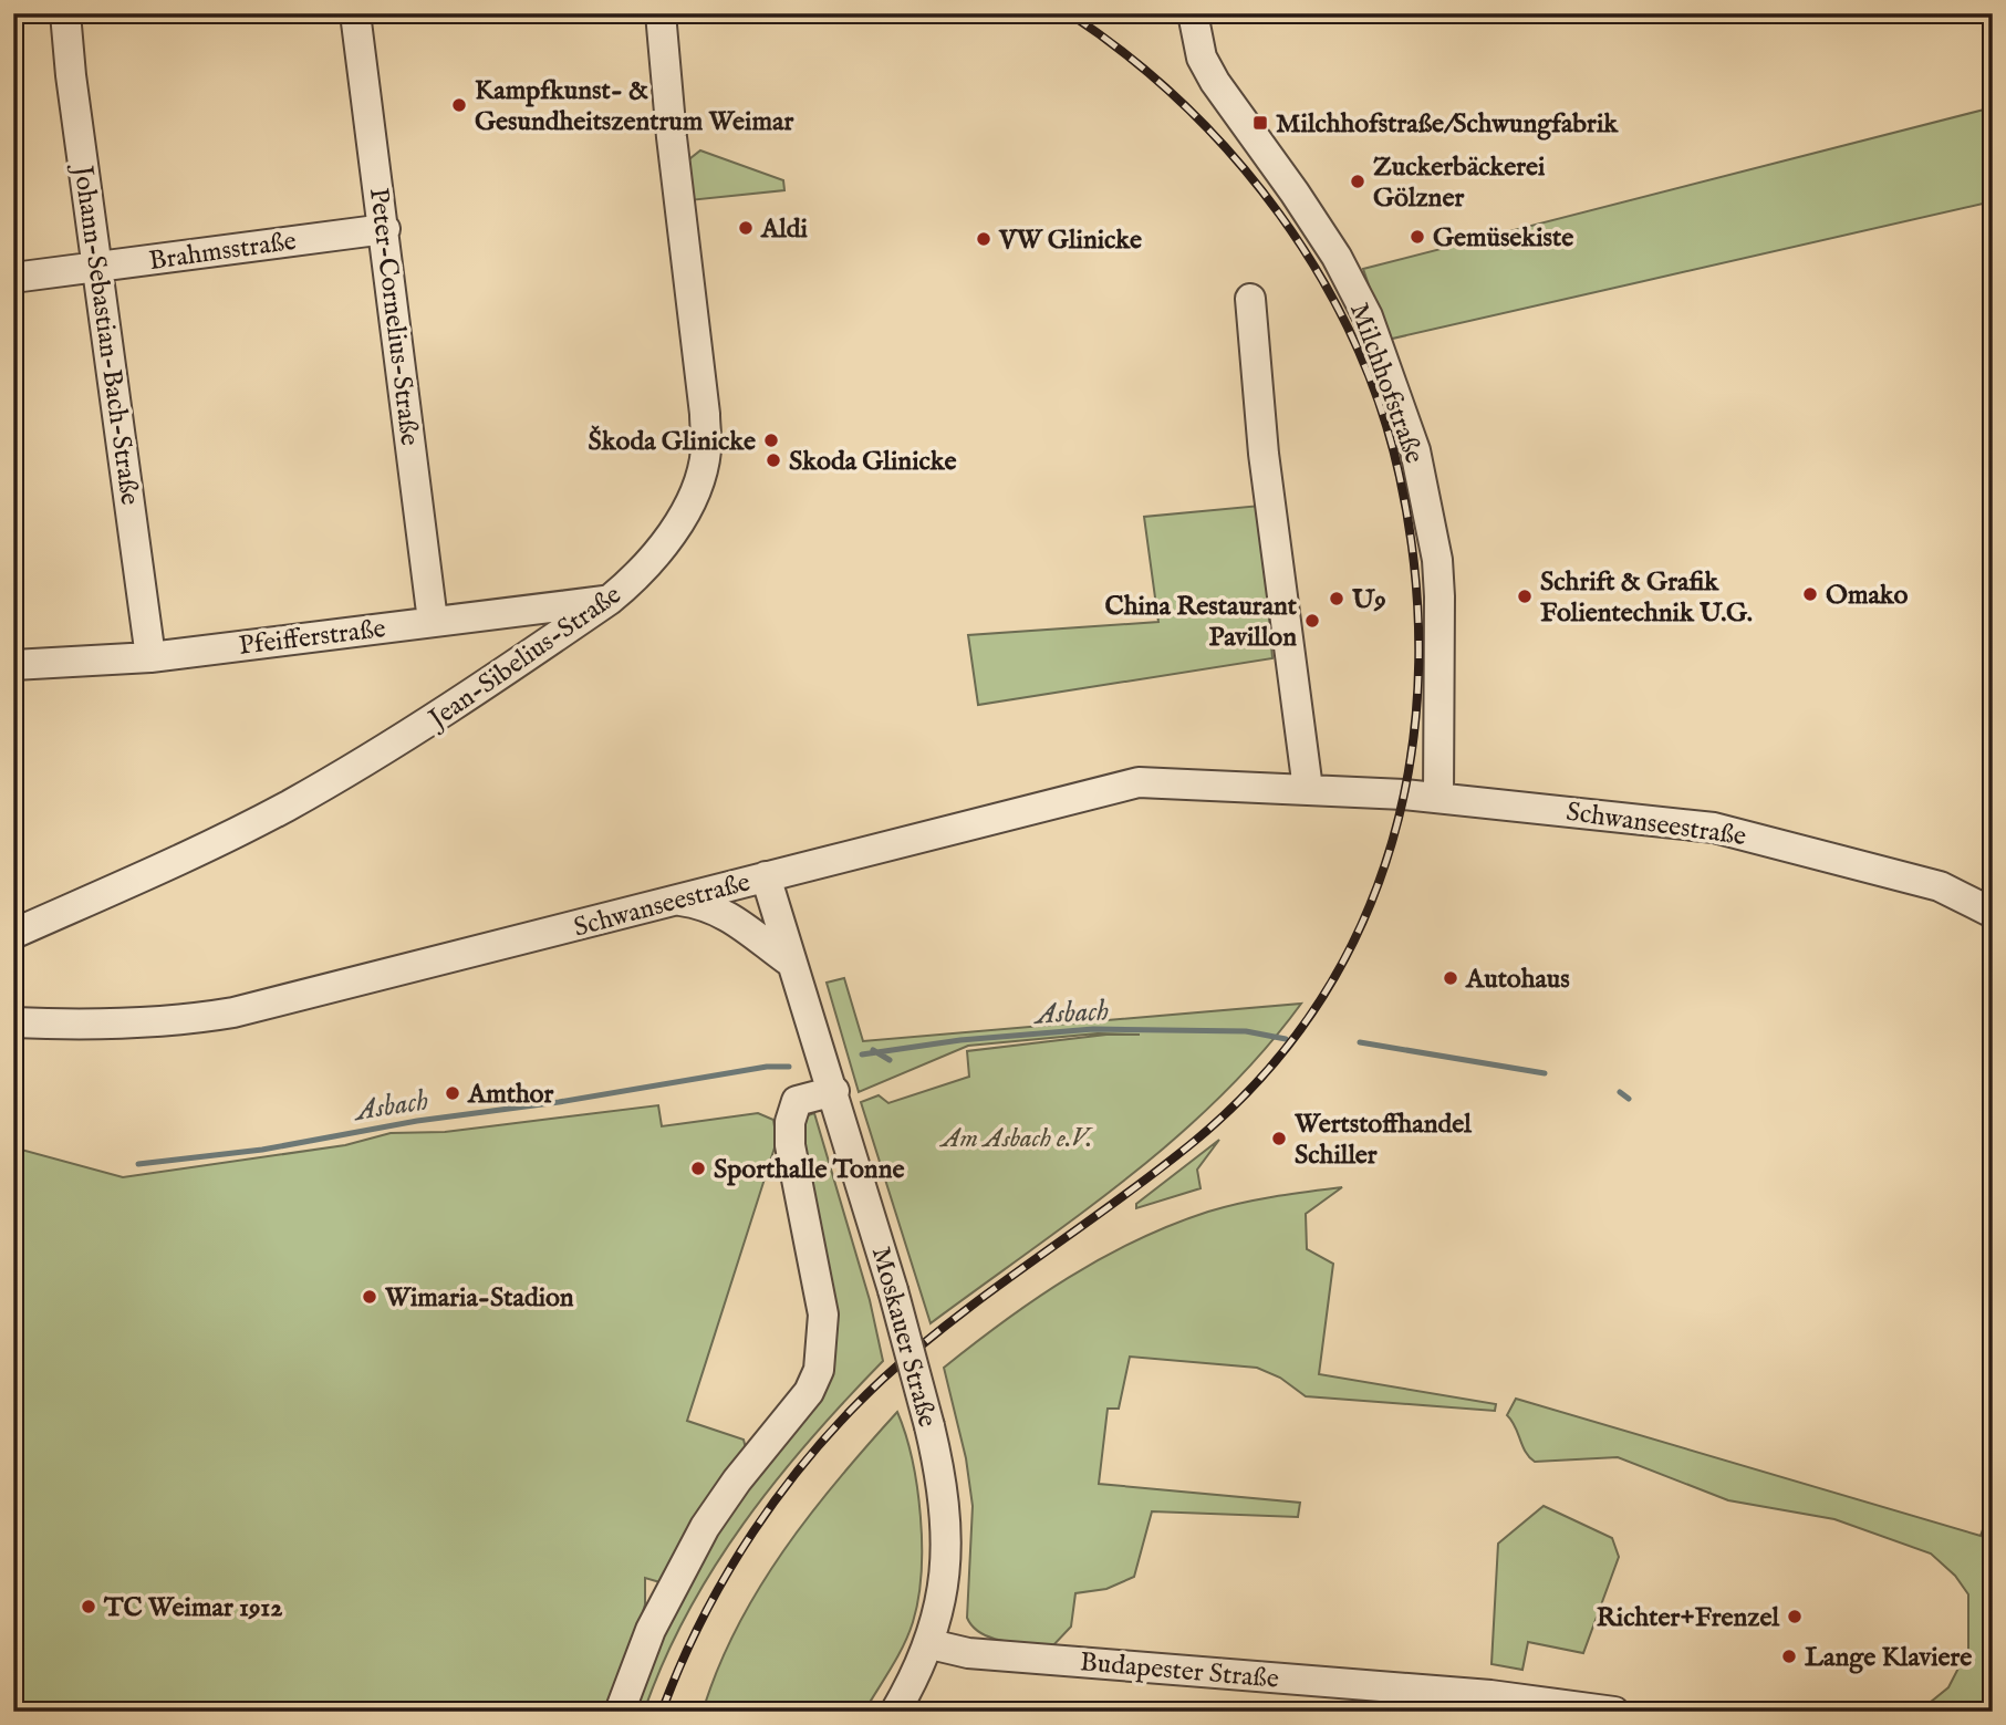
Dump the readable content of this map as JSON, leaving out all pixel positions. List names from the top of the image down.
{
  "streets": {
    "street": [
      "Brahmsstraße",
      "Peter-Cornelius-Straße",
      "Johann-Sebastian-Bach-Straße",
      "Milchhofstraße",
      "Pfeifferstraße",
      "Jean-Sibelius-Straße",
      "Schwanseestraße",
      "Moskauer Straße",
      "Budapester Straße"
    ]
  },
  "crossings": [
    ["Brahmsstraße", "Peter-Cornelius-Straße"],
    ["Brahmsstraße", "Johann-Sebastian-Bach-Straße"],
    ["Peter-Cornelius-Straße", "Pfeifferstraße"],
    ["Johann-Sebastian-Bach-Straße", "Pfeifferstraße"],
    ["Milchhofstraße", "Schwanseestraße"],
    ["Pfeifferstraße", "Jean-Sibelius-Straße"],
    ["Schwanseestraße", "Moskauer Straße"],
    ["Moskauer Straße", "Budapester Straße"]
  ],
  "water": ["Asbach"],
  "parks": ["Am Asbach e.V."],
  "places": {
    "other": [
      "Kampfkunst- & Gesundheitszentrum Weimar",
      "Zuckerbäckerei Gölzner",
      "Aldi",
      "Gemüsekiste",
      "VW Glinicke",
      "Škoda Glinicke",
      "Skoda Glinicke",
      "Omako",
      "Schrift & Grafik Folientechnik U.G.",
      "U9",
      "China Restaurant Pavillon",
      "Autohaus",
      "Amthor",
      "Wertstoffhandel Schiller",
      "Sporthalle Tonne",
      "Wimaria-Stadion",
      "TC Weimar 1912",
      "Richter+Frenzel",
      "Lange Klaviere"
    ],
    "transit": ["Milchhofstraße/Schwungfabrik"]
  }
}
